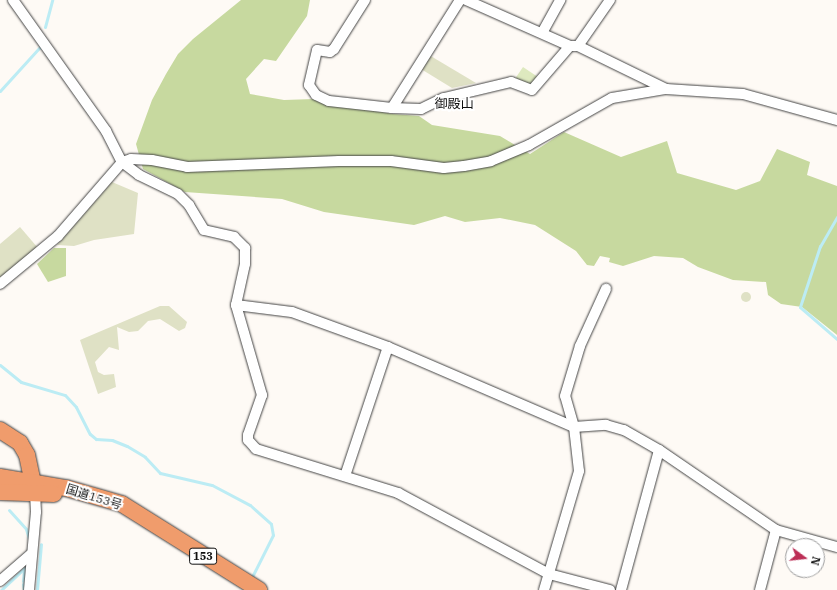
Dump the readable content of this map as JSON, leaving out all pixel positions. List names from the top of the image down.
{
  "streets": {
    "highway": ["国道153号", "153"]
  },
  "districts": ["御殿山"],
  "north": "right"
}
